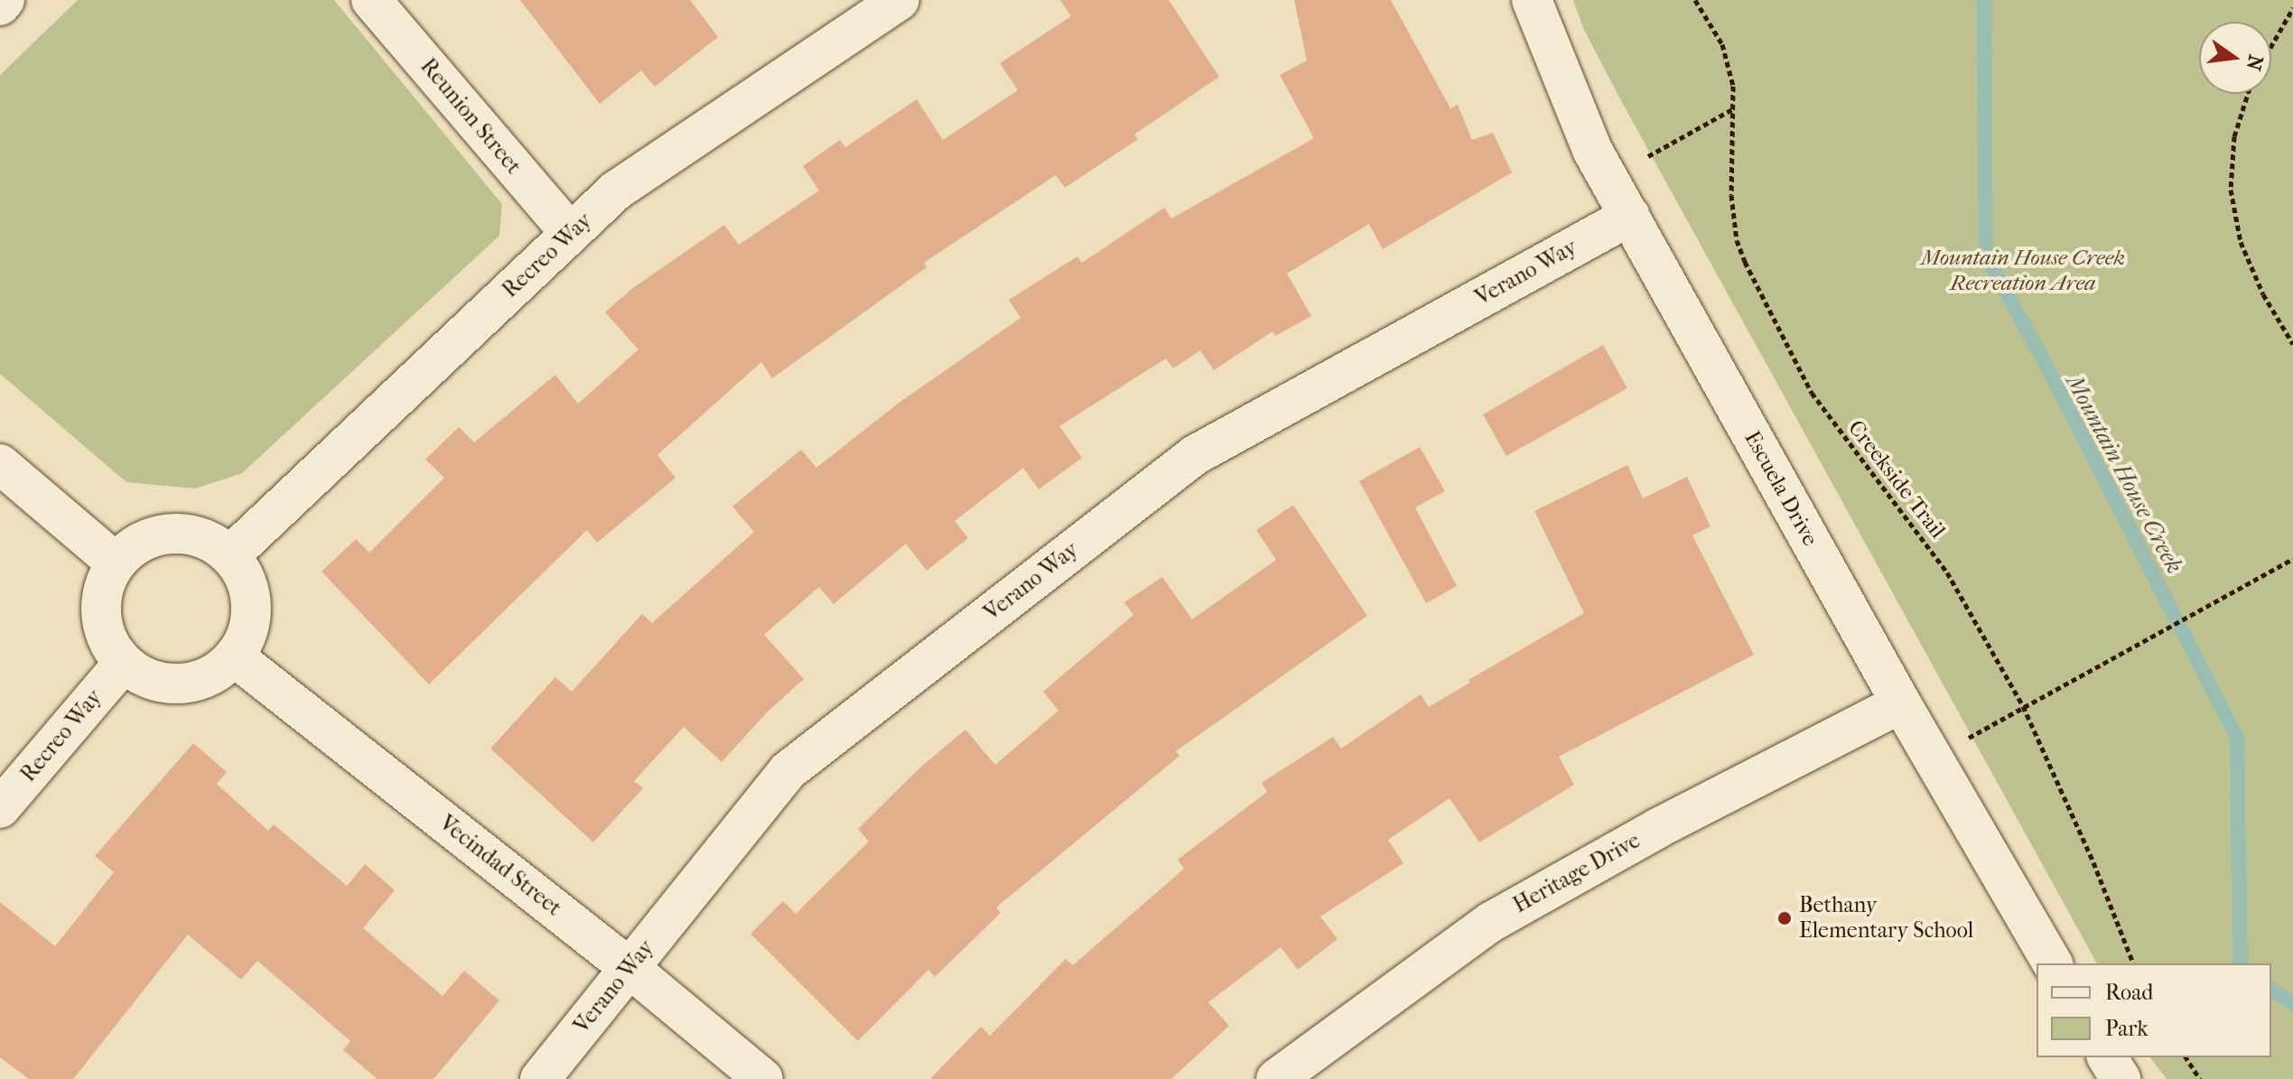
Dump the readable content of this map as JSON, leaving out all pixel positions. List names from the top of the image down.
{
  "streets": {
    "street": [
      "Reunion Street",
      "Recreo Way",
      "Verano Way",
      "Escuela Drive",
      "Vecindad Street",
      "Heritage Drive"
    ],
    "path": ["Creekside Trail"]
  },
  "crossings": [
    ["Reunion Street", "Recreo Way"],
    ["Recreo Way", "Vecindad Street"],
    ["Verano Way", "Escuela Drive"],
    ["Verano Way", "Vecindad Street"],
    ["Escuela Drive", "Heritage Drive"]
  ],
  "water": ["Mountain House Creek"],
  "parks": ["Mountain House Creek Recreation Area"],
  "places": ["Bethany Elementary School"],
  "legend": ["Road", "Park"],
  "north": "right"
}
